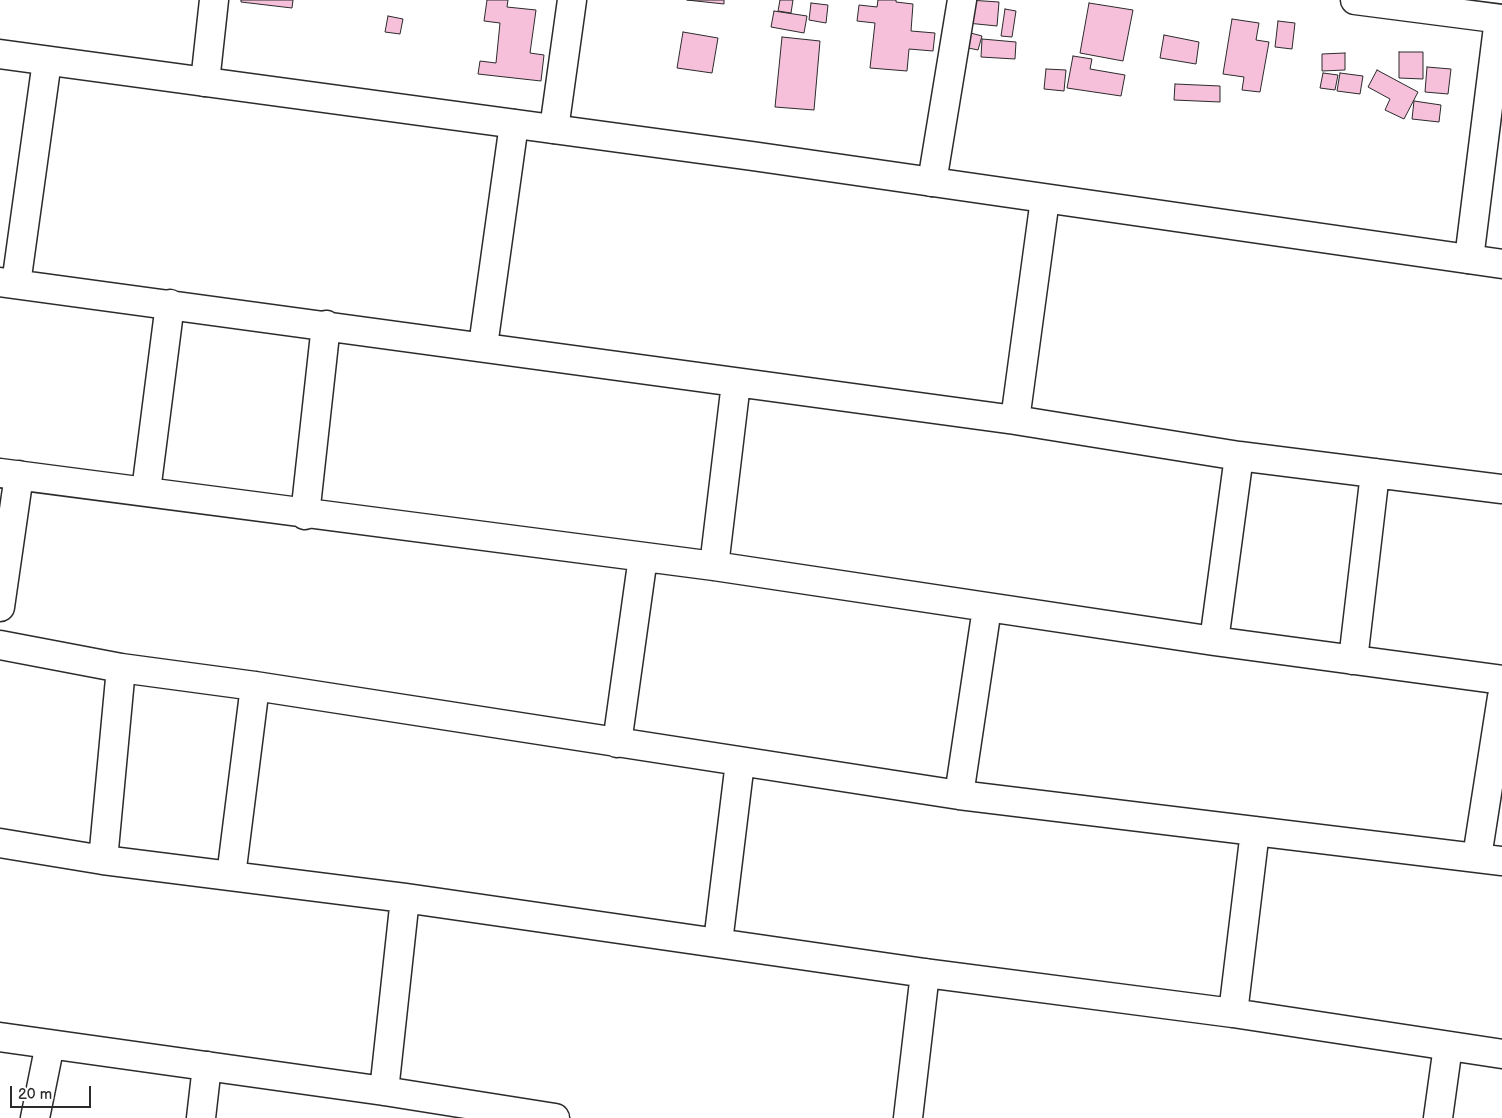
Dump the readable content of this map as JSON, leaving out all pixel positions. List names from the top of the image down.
{
  "scale_bar": "20 m"
}
